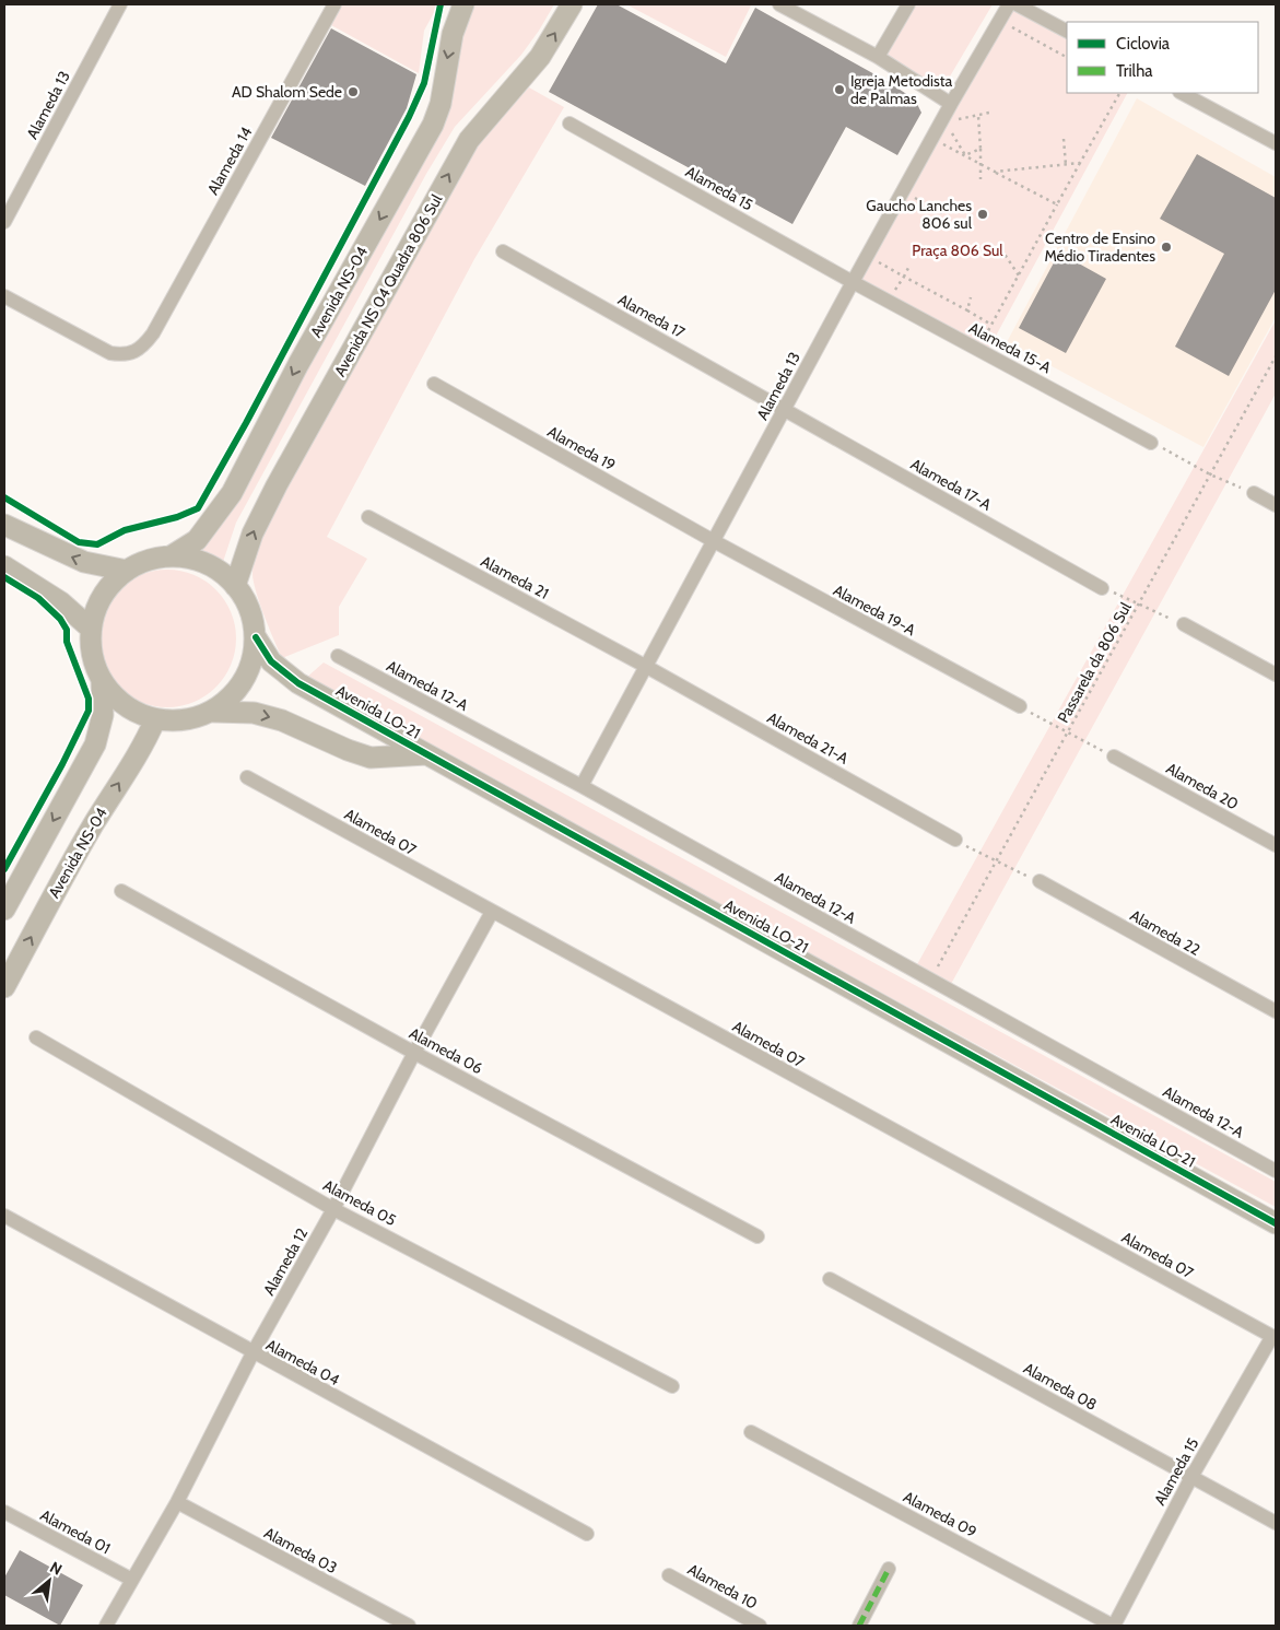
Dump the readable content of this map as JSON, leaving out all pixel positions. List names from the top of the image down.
{
  "streets": {
    "street": [
      "Alameda 13",
      "Alameda 14",
      "Alameda 15",
      "Avenida NS 04 Quadra 806 Sul",
      "Avenida NS-04",
      "Alameda 17",
      "Alameda 15-A",
      "Alameda 19",
      "Alameda 17-A",
      "Alameda 21",
      "Alameda 19-A",
      "Alameda 12-A",
      "Avenida LO-21",
      "Alameda 21-A",
      "Alameda 20",
      "Alameda 07",
      "Alameda 22",
      "Alameda 06",
      "Alameda 05",
      "Alameda 12",
      "Alameda 04",
      "Alameda 08",
      "Alameda 09",
      "Alameda 01",
      "Alameda 03",
      "Alameda 10"
    ],
    "path": ["Passarela da 806 Sul"]
  },
  "crossings": [
    ["Alameda 13", "Alameda 15"],
    ["Alameda 13", "Alameda 17"],
    ["Alameda 13", "Alameda 15-A"],
    ["Alameda 13", "Alameda 19"],
    ["Alameda 13", "Alameda 17-A"],
    ["Alameda 13", "Alameda 21"],
    ["Alameda 13", "Alameda 19-A"],
    ["Alameda 13", "Alameda 12-A"],
    ["Alameda 13", "Alameda 21-A"],
    ["Alameda 15", "Alameda 15-A"],
    ["Alameda 15", "Alameda 07"],
    ["Alameda 15", "Alameda 08"],
    ["Alameda 15", "Alameda 09"],
    ["Avenida NS 04 Quadra 806 Sul", "Avenida NS-04"],
    ["Avenida NS 04 Quadra 806 Sul", "Avenida LO-21"],
    ["Avenida NS-04", "Avenida LO-21"],
    ["Alameda 17", "Alameda 17-A"],
    ["Alameda 19", "Alameda 19-A"],
    ["Alameda 21", "Alameda 21-A"],
    ["Passarela da 806 Sul", "Alameda 12-A"],
    ["Alameda 07", "Alameda 12"],
    ["Alameda 06", "Alameda 12"],
    ["Alameda 05", "Alameda 12"],
    ["Alameda 12", "Alameda 04"],
    ["Alameda 12", "Alameda 01"],
    ["Alameda 12", "Alameda 03"]
  ],
  "one_way": ["Avenida NS 04 Quadra 806 Sul"],
  "parks": ["Praça 806 Sul"],
  "places": [
    "Igreja Metodista de Palmas",
    "AD Shalom Sede",
    "Gaucho Lanches 806 sul",
    "Centro de Ensino Médio Tiradentes"
  ],
  "legend": ["Ciclovia", "Trilha"],
  "north": "top right"
}
